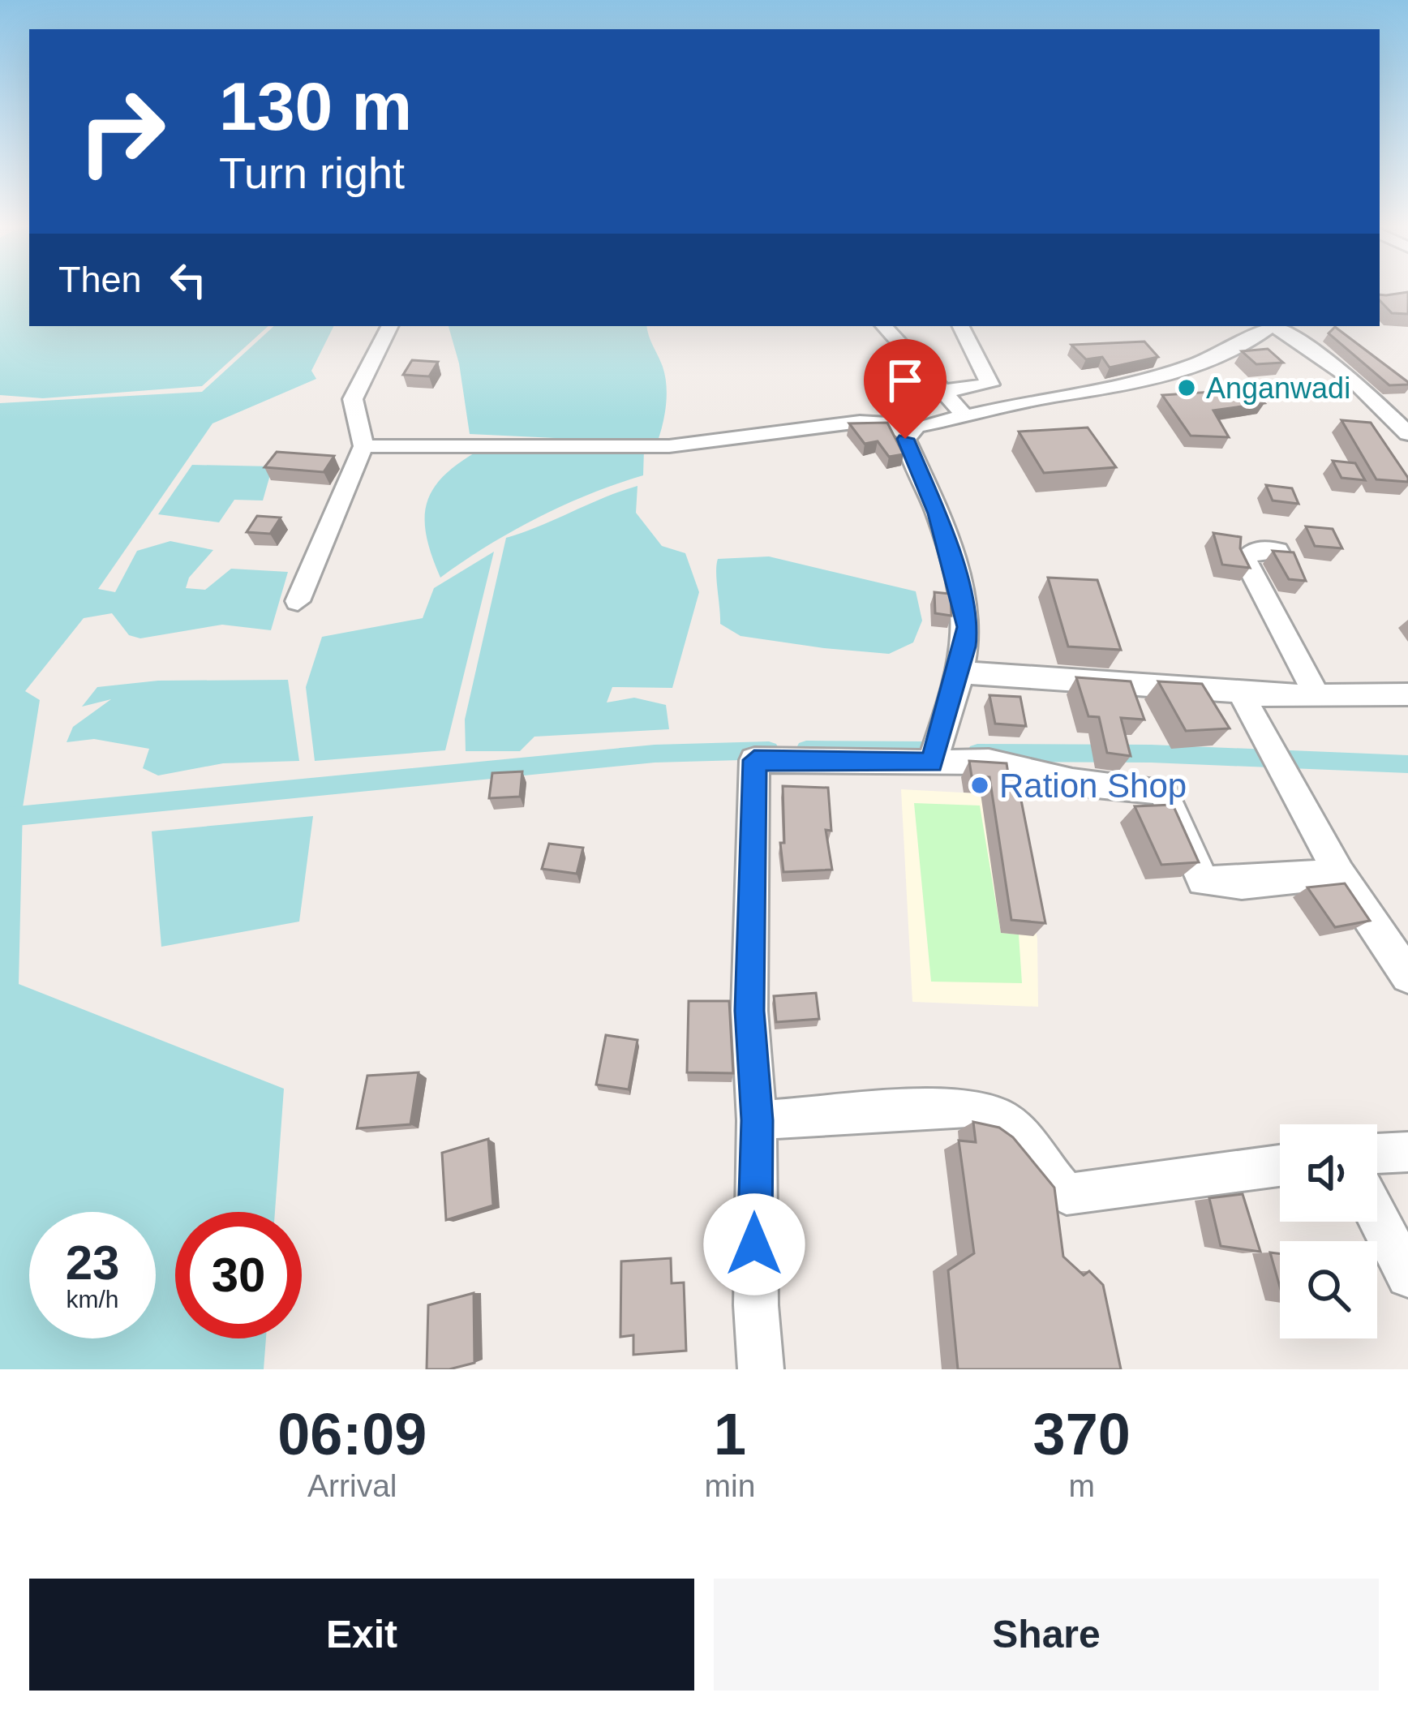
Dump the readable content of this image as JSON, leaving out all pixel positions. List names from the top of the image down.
{
  "places": ["Anganwadi", "Ration Shop"],
  "page": {
    "turn": ["130 m", "Turn right"],
    "then": "Then",
    "speed": "23 km/h",
    "limit": "30",
    "eta": [
      "06:09",
      "Arrival",
      "1",
      "min",
      "370",
      "m"
    ],
    "buttons": ["Exit", "Share"]
  }
}
